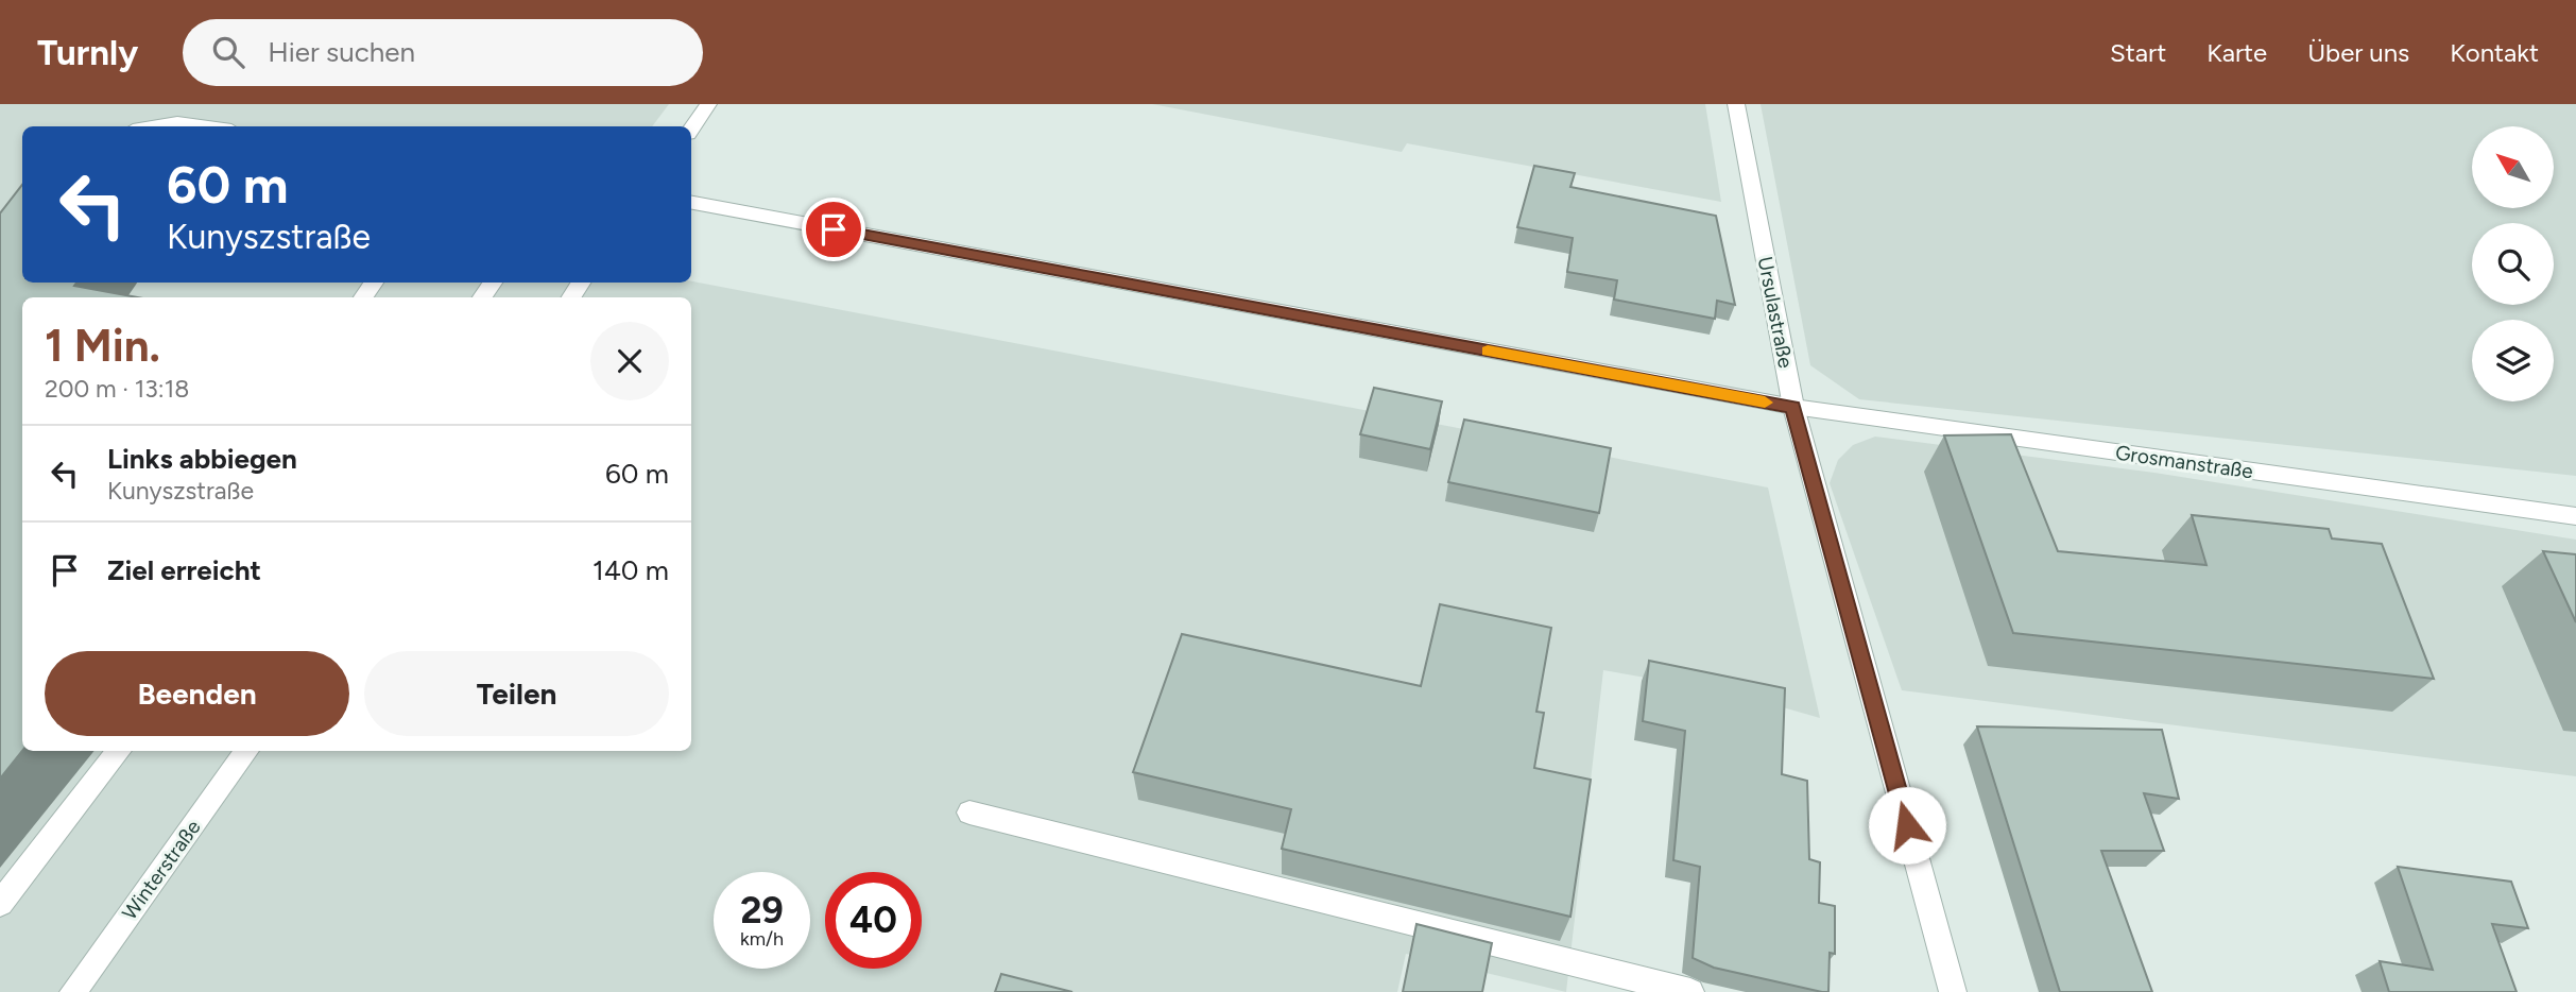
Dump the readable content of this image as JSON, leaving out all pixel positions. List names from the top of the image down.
{
  "streets": {
    "street": ["Ursulastraße", "Grosmanstraße", "Winterstraße"]
  },
  "crossings": [
    ["Ursulastraße", "Grosmanstraße"]
  ],
  "north": "top left",
  "page": {
    "header": "Turnly",
    "search": "Hier suchen",
    "nav": [
      "Start",
      "Karte",
      "Über uns",
      "Kontakt"
    ],
    "turn": ["60 m", "Kunyszstraße"],
    "heading": ["1 Min.", "200 m · 13:18"],
    "list": [
      {
        "name": "Links abbiegen",
        "note": "Kunyszstraße",
        "value": "60 m"
      },
      {
        "name": "Ziel erreicht",
        "value": "140 m"
      }
    ],
    "buttons": ["Beenden", "Teilen"],
    "speed": "29 km/h",
    "limit": "40"
  }
}
